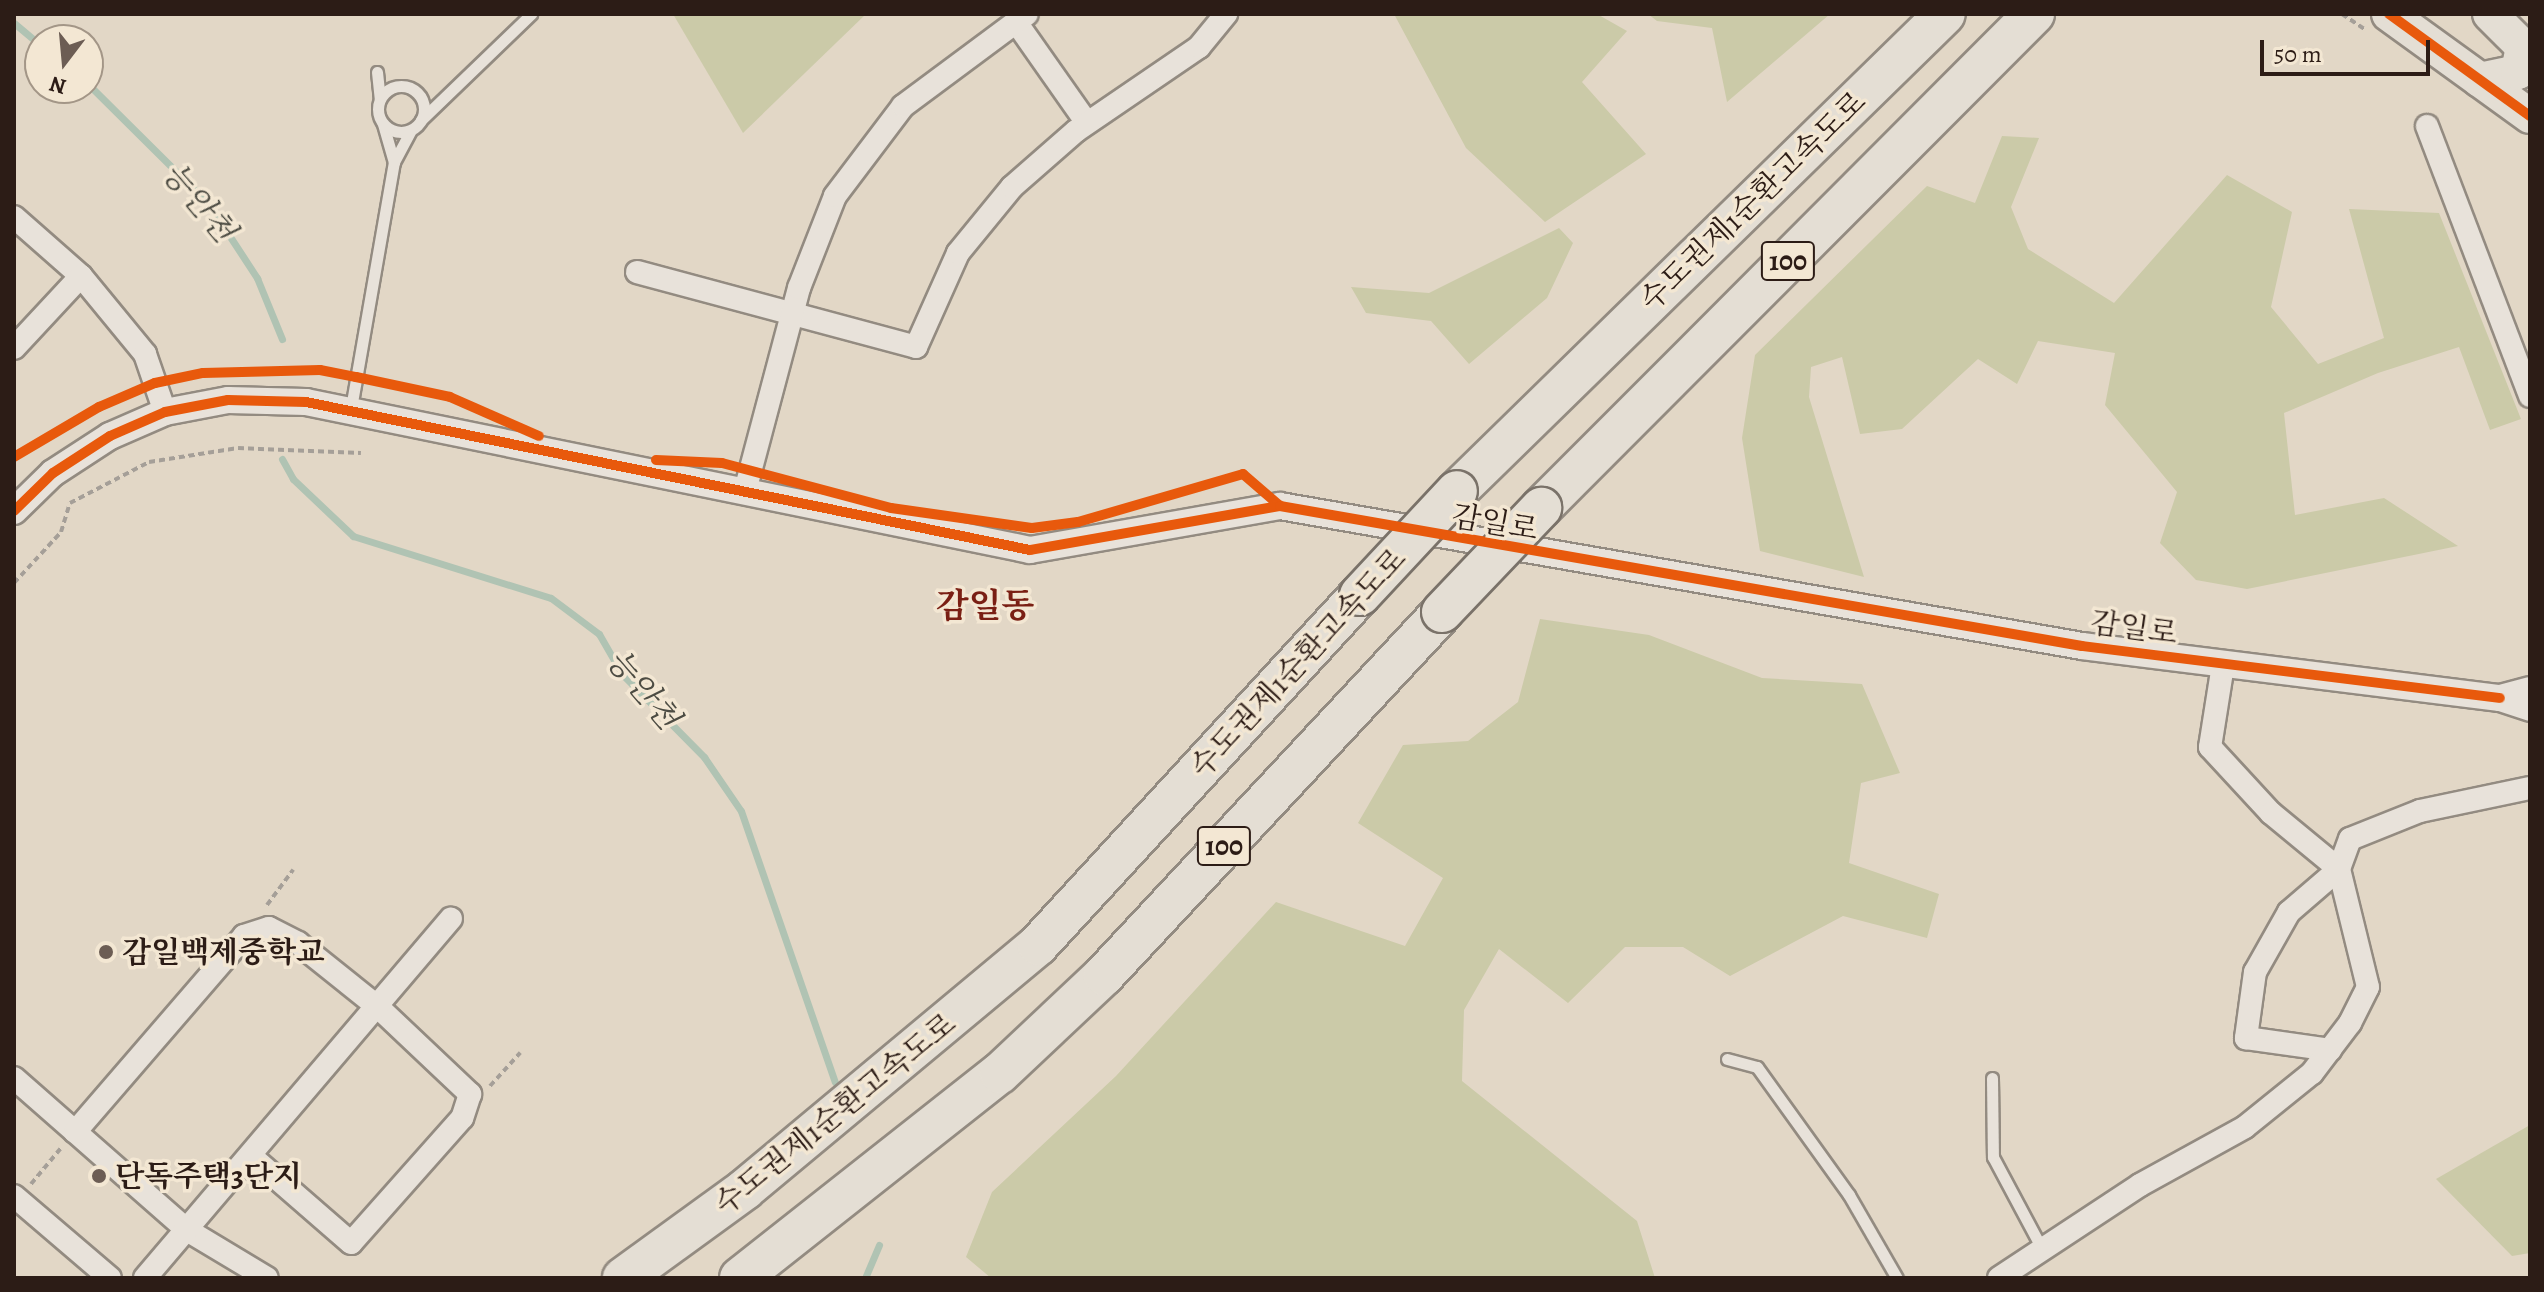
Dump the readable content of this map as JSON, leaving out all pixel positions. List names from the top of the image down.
{
  "streets": {
    "highway": ["수도권제1순환고속도로", "100"],
    "street": ["감일로"]
  },
  "districts": ["감일동"],
  "water": ["능안천"],
  "places": ["감일백제중학교", "단독주택3단지"],
  "scale_bar": "50 m",
  "north": "bottom"
}
